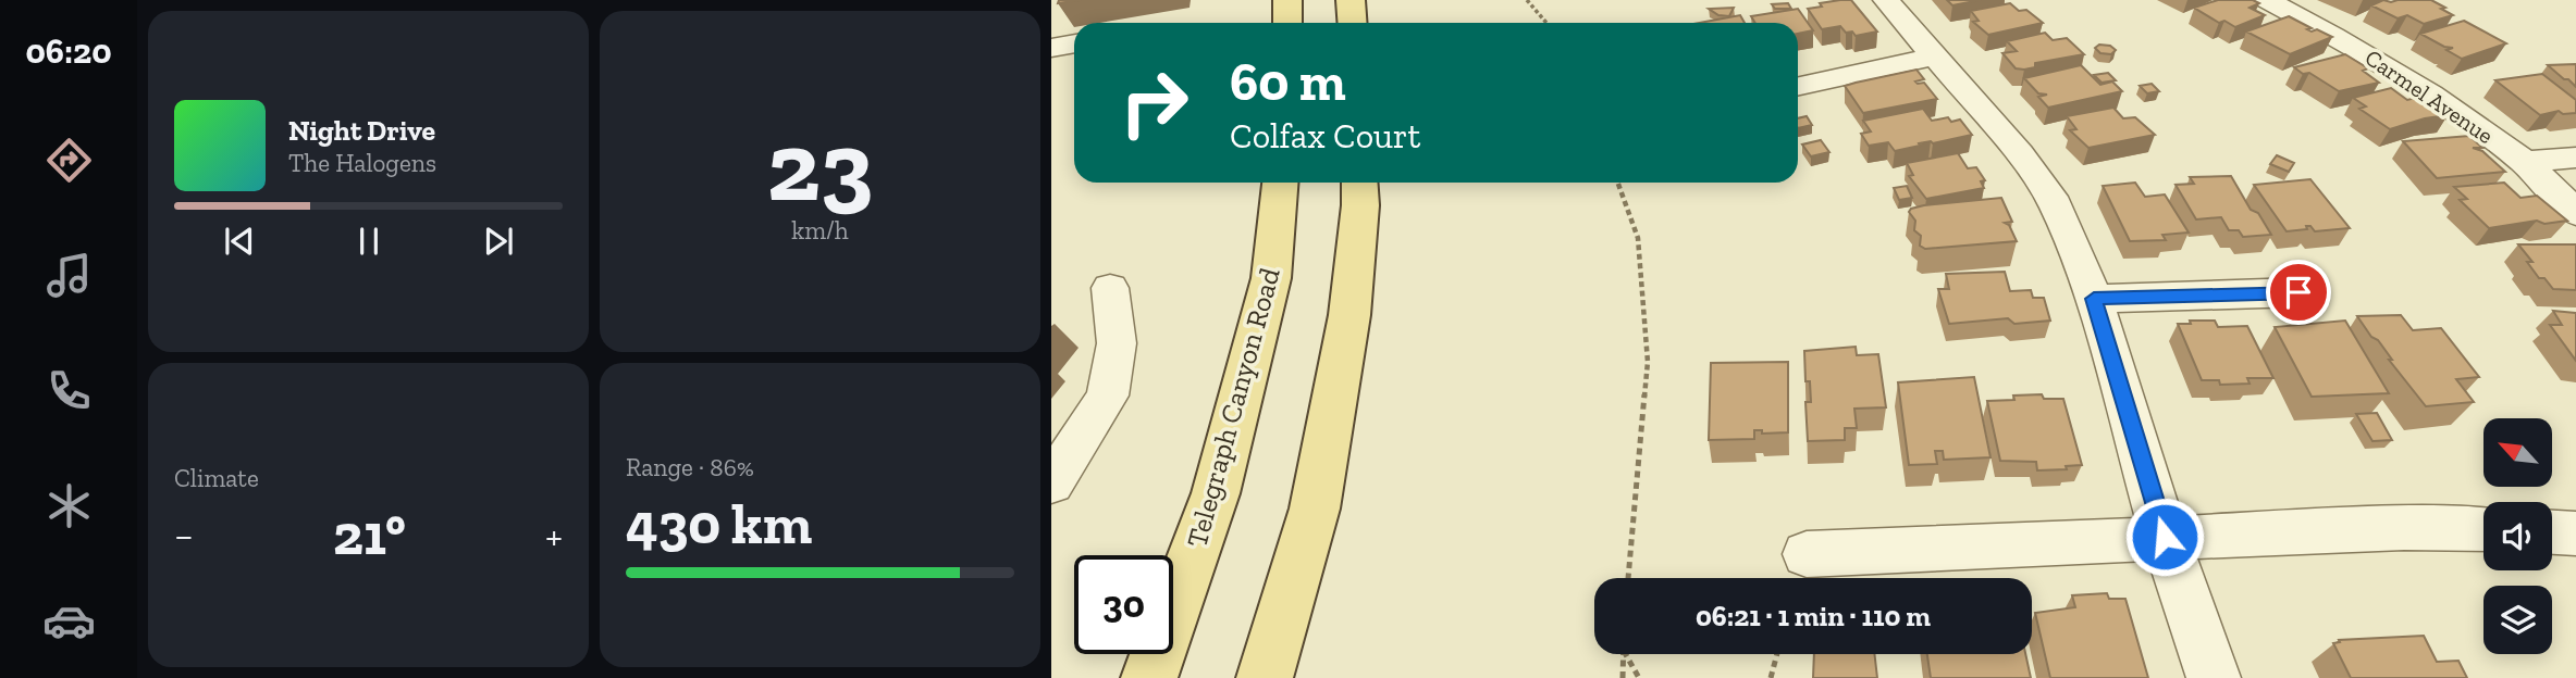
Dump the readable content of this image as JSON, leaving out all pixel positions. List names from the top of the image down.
{
  "streets": {
    "main road": ["Telegraph Canyon Road"],
    "street": ["Carmel Avenue"]
  },
  "north": "top left",
  "page": {
    "tabs": "06:20",
    "tile": [
      ["23", "km/h"],
      "Climate",
      ["Range · 86%", "430 km"]
    ],
    "turn": ["60 m", "Colfax Court"],
    "song": ["Night Drive", "The Halogens"],
    "heat": ["−", "21°", "+"],
    "limit": "30",
    "trip": "06:21 · 1 min · 110 m"
  }
}
